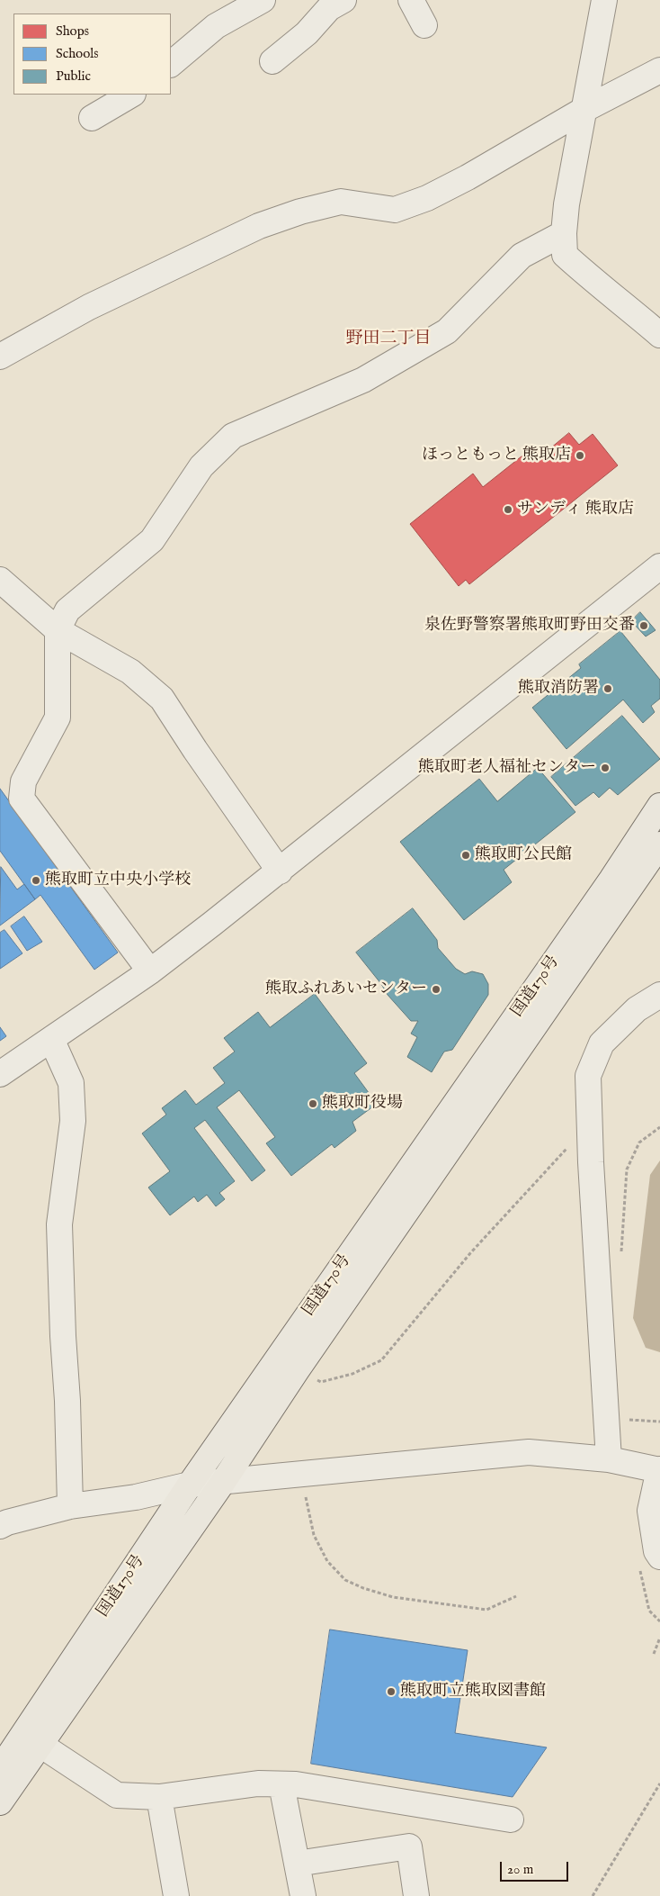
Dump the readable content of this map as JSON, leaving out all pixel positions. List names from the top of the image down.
{
  "streets": {
    "highway": ["国道170号"]
  },
  "districts": ["野田二丁目"],
  "places": [
    "ほっともっと 熊取店",
    "サンディ 熊取店",
    "泉佐野警察署熊取町野田交番",
    "熊取消防署",
    "熊取町老人福祉センター",
    "熊取町公民館",
    "熊取町立中央小学校",
    "熊取ふれあいセンター",
    "熊取町役場",
    "熊取町立熊取図書館"
  ],
  "legend": ["Shops", "Schools", "Public"],
  "scale_bar": "20 m"
}
